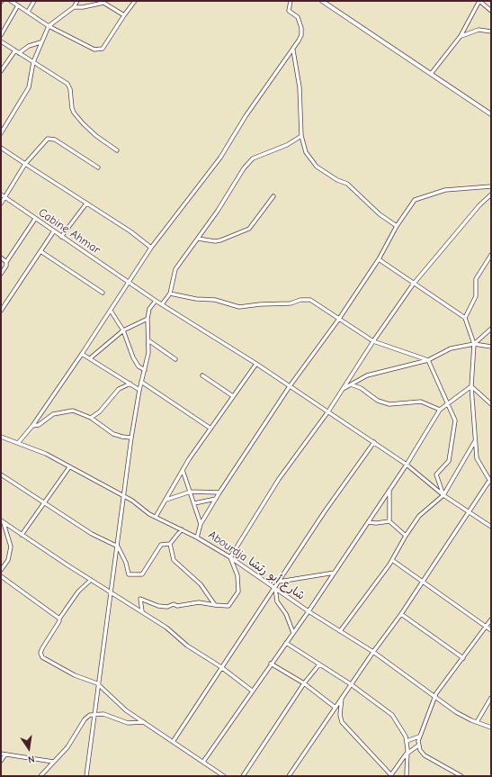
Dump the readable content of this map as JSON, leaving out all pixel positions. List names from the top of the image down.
{
  "streets": {
    "street": ["Cabine Ahmar", "Abourdja شارع أبو رتشا"]
  },
  "north": "bottom"
}
